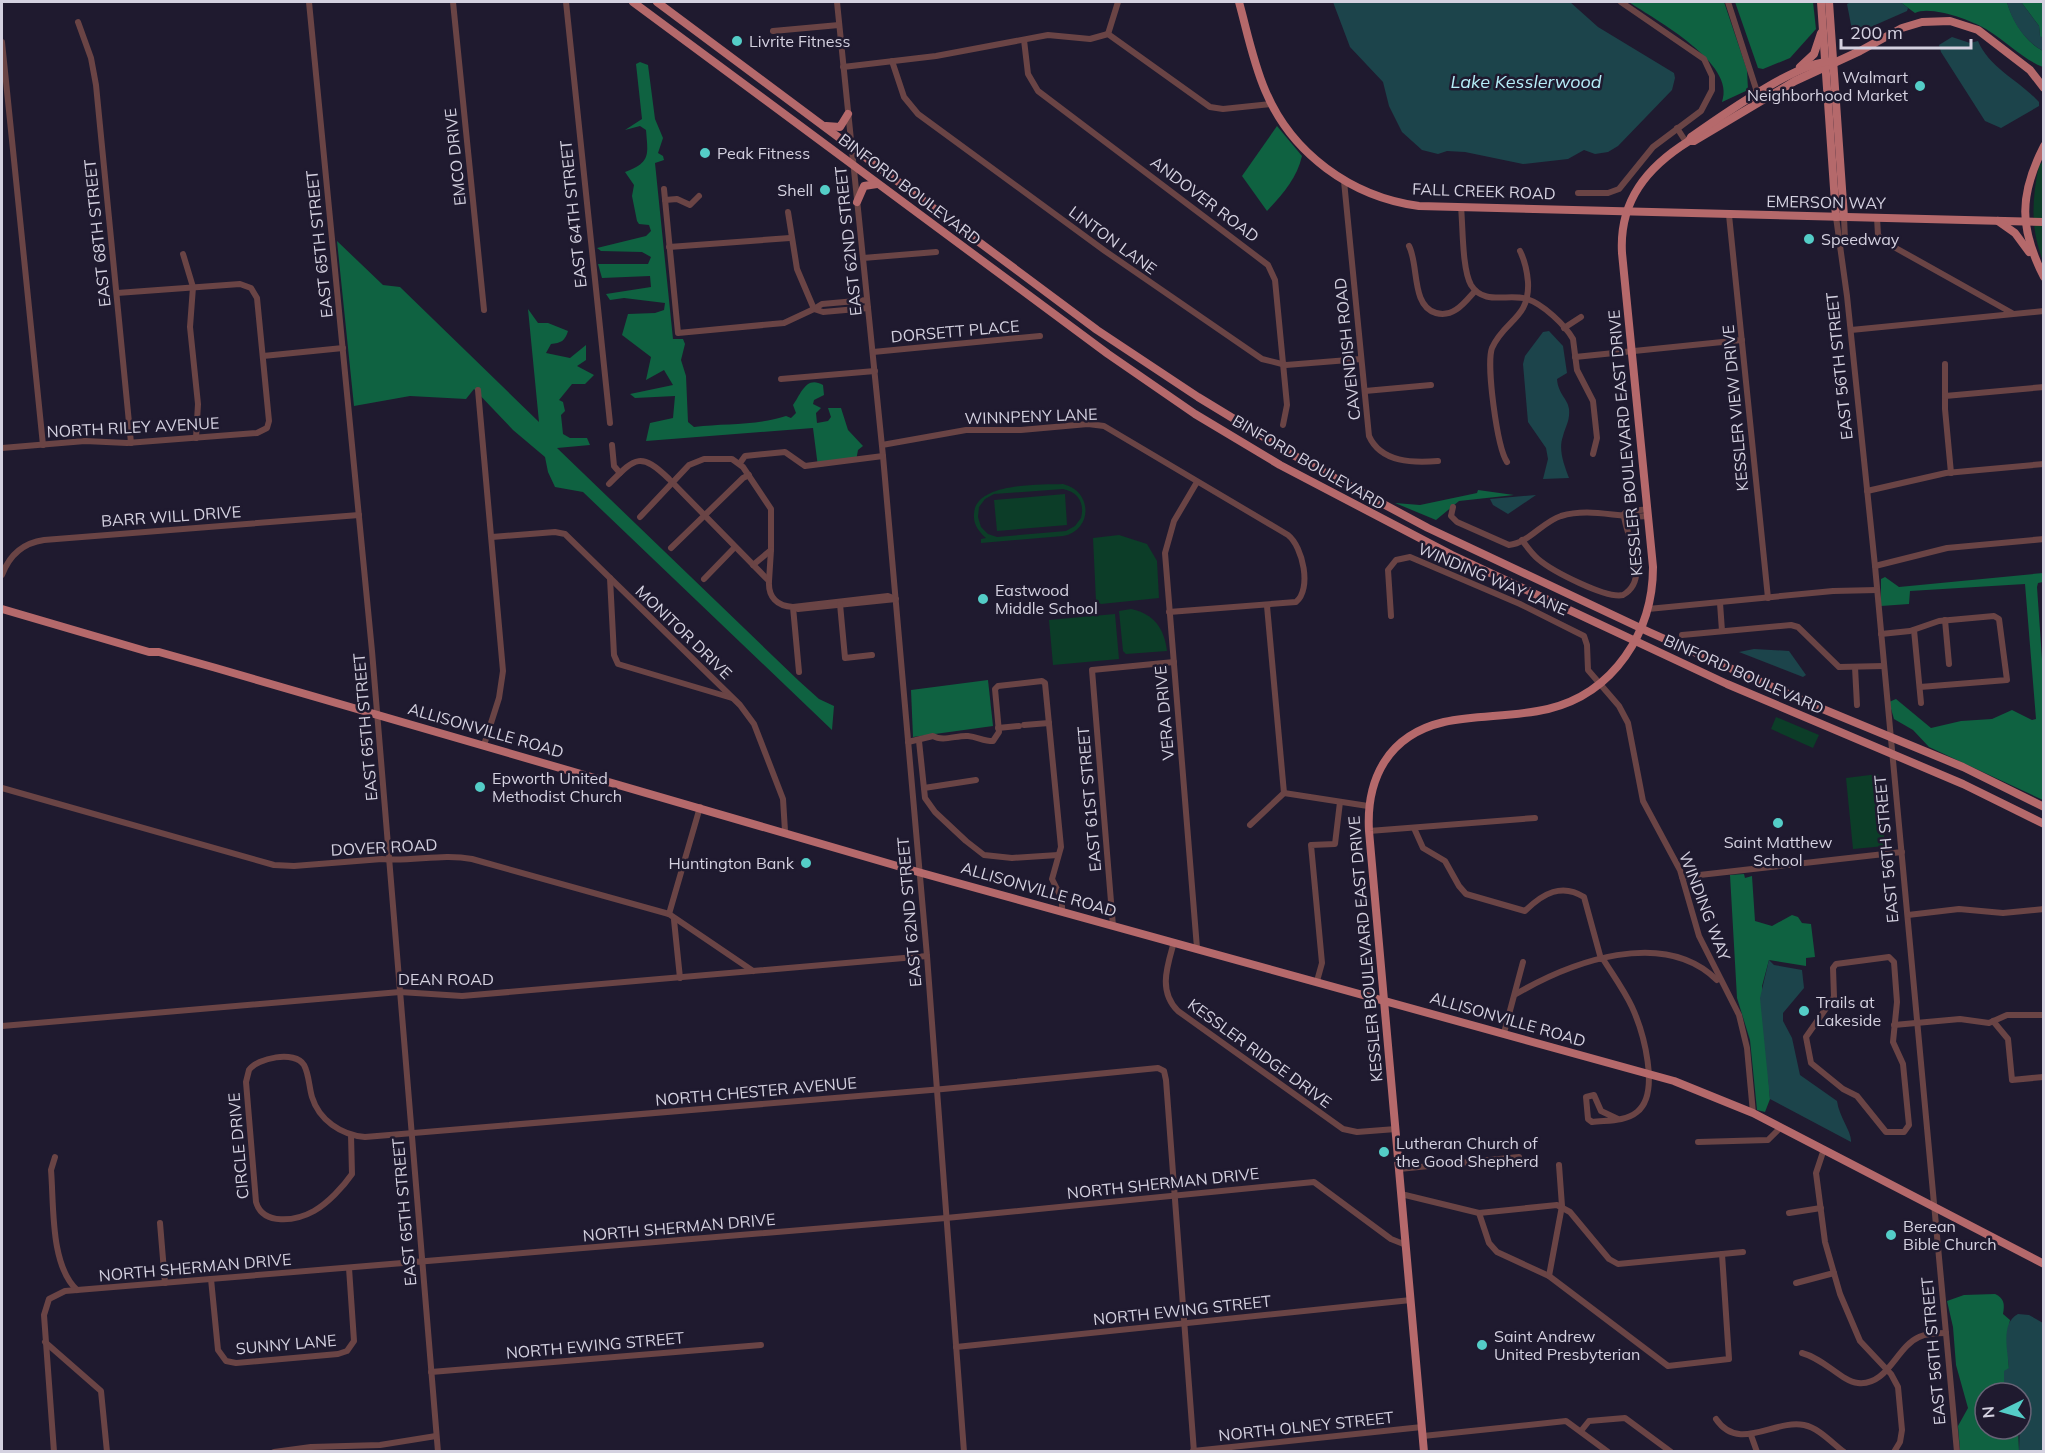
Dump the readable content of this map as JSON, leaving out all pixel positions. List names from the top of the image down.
{
  "streets": {
    "main road": [
      "BINFORD BOULEVARD",
      "FALL CREEK ROAD",
      "EMERSON WAY",
      "EAST 56TH STREET",
      "KESSLER BOULEVARD EAST DRIVE",
      "ALLISONVILLE ROAD"
    ],
    "street": [
      "EMCO DRIVE",
      "ANDOVER ROAD",
      "EAST 64TH STREET",
      "EAST 68TH STREET",
      "LINTON LANE",
      "EAST 62ND STREET",
      "EAST 65TH STREET",
      "DORSETT PLACE",
      "CAVENDISH ROAD",
      "KESSLER VIEW DRIVE",
      "WINNPENY LANE",
      "NORTH RILEY AVENUE",
      "BARR WILL DRIVE",
      "WINDING WAY LANE",
      "MONITOR DRIVE",
      "VERA DRIVE",
      "EAST 61ST STREET",
      "DOVER ROAD",
      "WINDING WAY",
      "DEAN ROAD",
      "KESSLER RIDGE DRIVE",
      "NORTH CHESTER AVENUE",
      "CIRCLE DRIVE",
      "NORTH SHERMAN DRIVE",
      "NORTH EWING STREET",
      "SUNNY LANE",
      "NORTH OLNEY STREET"
    ]
  },
  "crossings": [
    ["BINFORD BOULEVARD", "EAST 62ND STREET"],
    ["BINFORD BOULEVARD", "EAST 56TH STREET"],
    ["BINFORD BOULEVARD", "KESSLER BOULEVARD EAST DRIVE"],
    ["FALL CREEK ROAD", "EMERSON WAY"],
    ["FALL CREEK ROAD", "CAVENDISH ROAD"],
    ["FALL CREEK ROAD", "KESSLER BOULEVARD EAST DRIVE"],
    ["ANDOVER ROAD", "LINTON LANE"],
    ["EMERSON WAY", "EAST 56TH STREET"],
    ["EMERSON WAY", "KESSLER VIEW DRIVE"],
    ["EMERSON WAY", "KESSLER BOULEVARD EAST DRIVE"],
    ["EAST 68TH STREET", "NORTH RILEY AVENUE"],
    ["LINTON LANE", "CAVENDISH ROAD"],
    ["EAST 62ND STREET", "DORSETT PLACE"],
    ["EAST 62ND STREET", "WINNPENY LANE"],
    ["EAST 62ND STREET", "ALLISONVILLE ROAD"],
    ["EAST 62ND STREET", "DEAN ROAD"],
    ["EAST 62ND STREET", "NORTH CHESTER AVENUE"],
    ["EAST 62ND STREET", "NORTH SHERMAN DRIVE"],
    ["EAST 62ND STREET", "NORTH EWING STREET"],
    ["EAST 65TH STREET", "BARR WILL DRIVE"],
    ["EAST 65TH STREET", "ALLISONVILLE ROAD"],
    ["EAST 65TH STREET", "DOVER ROAD"],
    ["EAST 65TH STREET", "DEAN ROAD"],
    ["EAST 65TH STREET", "NORTH CHESTER AVENUE"],
    ["EAST 65TH STREET", "NORTH SHERMAN DRIVE"],
    ["EAST 65TH STREET", "NORTH EWING STREET"],
    ["EAST 56TH STREET", "KESSLER BOULEVARD EAST DRIVE"],
    ["EAST 56TH STREET", "ALLISONVILLE ROAD"],
    ["WINNPENY LANE", "VERA DRIVE"],
    ["KESSLER BOULEVARD EAST DRIVE", "WINDING WAY LANE"],
    ["KESSLER BOULEVARD EAST DRIVE", "ALLISONVILLE ROAD"],
    ["KESSLER BOULEVARD EAST DRIVE", "WINDING WAY"],
    ["KESSLER BOULEVARD EAST DRIVE", "KESSLER RIDGE DRIVE"],
    ["KESSLER BOULEVARD EAST DRIVE", "NORTH SHERMAN DRIVE"],
    ["KESSLER BOULEVARD EAST DRIVE", "NORTH EWING STREET"],
    ["KESSLER BOULEVARD EAST DRIVE", "NORTH OLNEY STREET"],
    ["WINDING WAY LANE", "WINDING WAY"],
    ["MONITOR DRIVE", "ALLISONVILLE ROAD"],
    ["VERA DRIVE", "ALLISONVILLE ROAD"],
    ["VERA DRIVE", "EAST 61ST STREET"],
    ["ALLISONVILLE ROAD", "EAST 61ST STREET"],
    ["ALLISONVILLE ROAD", "WINDING WAY"],
    ["ALLISONVILLE ROAD", "KESSLER RIDGE DRIVE"],
    ["DOVER ROAD", "DEAN ROAD"],
    ["NORTH CHESTER AVENUE", "CIRCLE DRIVE"],
    ["NORTH CHESTER AVENUE", "NORTH SHERMAN DRIVE"],
    ["NORTH SHERMAN DRIVE", "SUNNY LANE"]
  ],
  "water": ["Lake Kesslerwood"],
  "places": [
    "Livrite Fitness",
    "Walmart Neighborhood Market",
    "Peak Fitness",
    "Shell",
    "Speedway",
    "Eastwood Middle School",
    "Epworth United Methodist Church",
    "Saint Matthew School",
    "Huntington Bank",
    "Trails at Lakeside",
    "Lutheran Church of the Good Shepherd",
    "Berean Bible Church",
    "Saint Andrew United Presbyterian"
  ],
  "scale_bar": "200 m",
  "north": "left"
}
